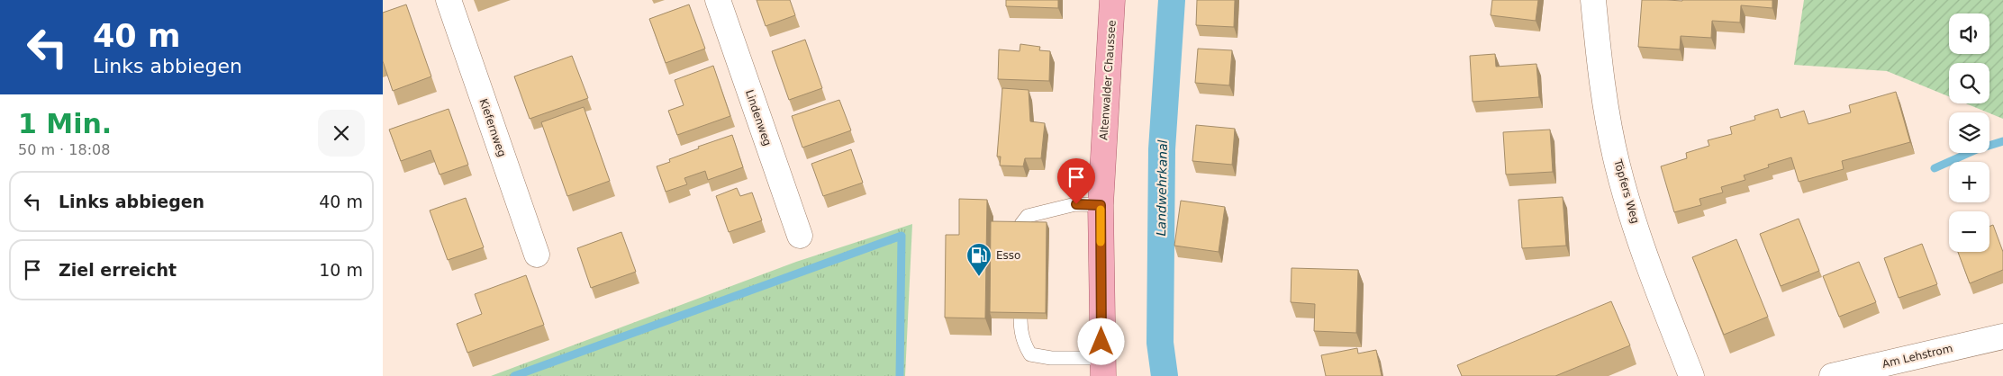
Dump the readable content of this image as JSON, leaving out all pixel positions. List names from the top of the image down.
{
  "streets": {
    "main road": ["Altenwalder Chaussee"],
    "street": [
      "Lindenweg",
      "Kiefernweg",
      "Töpfers Weg",
      "Am Lehstrom"
    ]
  },
  "water": ["Landwehrkanal"],
  "places": {
    "fuel station": ["Esso"]
  },
  "page": {
    "turn": ["40 m", "Links abbiegen"],
    "map_buttons": ["+", "−"],
    "heading": ["1 Min.", "50 m · 18:08"],
    "list": [
      {
        "name": "Links abbiegen",
        "value": "40 m"
      },
      {
        "name": "Ziel erreicht",
        "value": "10 m"
      }
    ]
  }
}
